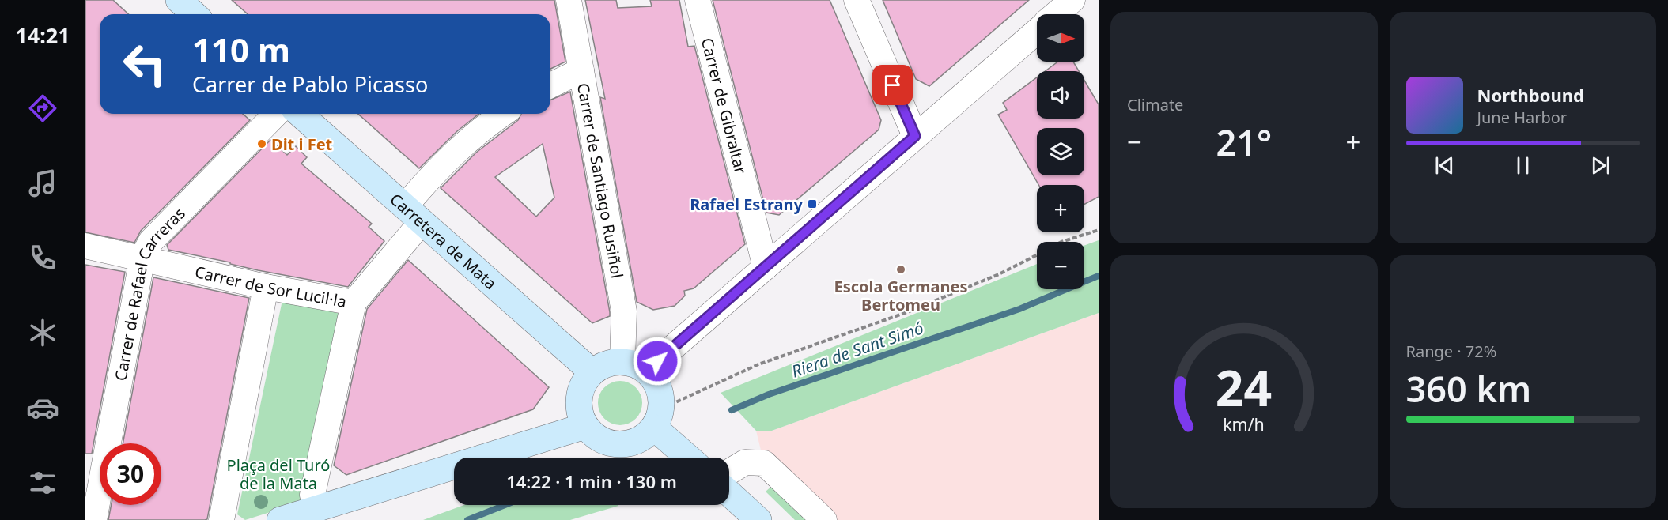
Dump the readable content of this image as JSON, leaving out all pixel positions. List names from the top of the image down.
{
  "streets": {
    "street": [
      "Carrer de Gibraltar",
      "Carrer de Santiago Rusiñol",
      "Carretera de Mata",
      "Carrer de Sor Lucil·la",
      "Carrer de Rafael Carreras"
    ]
  },
  "crossings": [
    ["Carrer de Santiago Rusiñol", "Carretera de Mata"],
    ["Carretera de Mata", "Carrer de Sor Lucil·la"],
    ["Carrer de Sor Lucil·la", "Carrer de Rafael Carreras"]
  ],
  "water": ["Riera de Sant Simó"],
  "parks": ["Plaça del Turó de la Mata"],
  "places": {
    "other": ["Dit i Fet", "Escola Germanes Bertomeu"],
    "transit": ["Rafael Estrany"]
  },
  "north": "right",
  "page": {
    "tabs": "14:21",
    "tile": [
      "Climate",
      ["Range · 72%", "360 km"]
    ],
    "map_buttons": ["+", "−"],
    "turn": ["110 m", "Carrer de Pablo Picasso"],
    "song": ["Northbound", "June Harbor"],
    "heat": ["−", "21°", "+"],
    "limit": "30",
    "trip": "14:22 · 1 min · 130 m",
    "gauge": ["24", "km/h"]
  }
}
